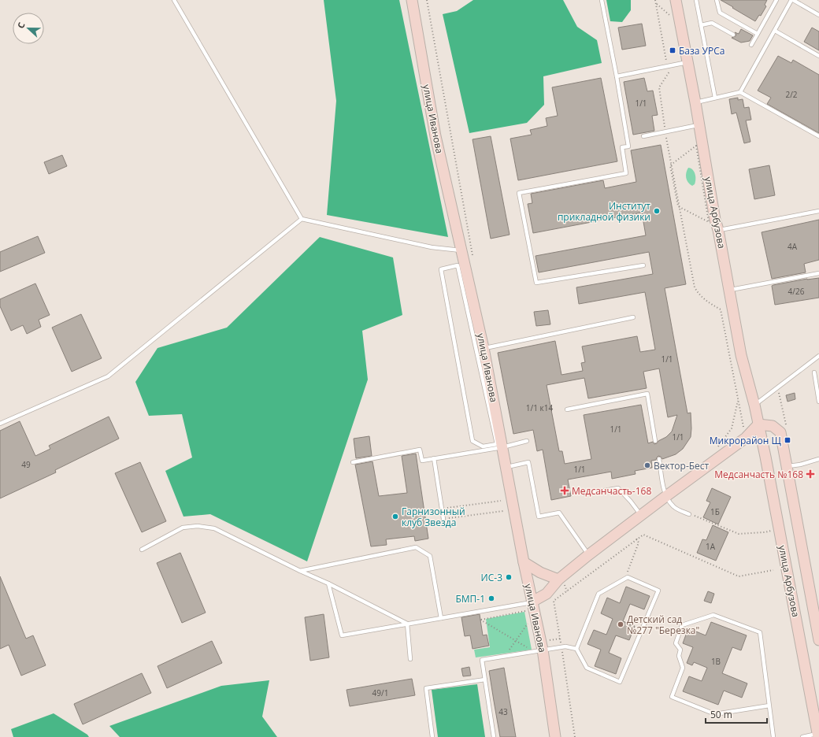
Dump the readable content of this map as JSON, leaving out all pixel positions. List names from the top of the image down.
{
  "streets": {
    "main road": ["улица Иванова", "улица Арбузова"]
  },
  "places": {
    "transit": ["База УРСа", "Микрорайон Щ"],
    "other": [
      "Институт прикладной физики",
      "Вектор-Бeст",
      "Гарнизонный клуб Звезда",
      "ИС-3",
      "БМП-1",
      "Детский сад №277 \"Березка\""
    ],
    "health": ["Медсанчасть №168", "Медсанчасть-168"]
  },
  "house_numbers": [
    "2/2",
    "1/1",
    "4А",
    "4/26",
    "1/1",
    "1/1 к14",
    "1/1",
    "1/1",
    "49",
    "1/1",
    "1Б",
    "1А",
    "1В",
    "49/1",
    "43"
  ],
  "scale_bar": "50 m",
  "north": "left"
}
